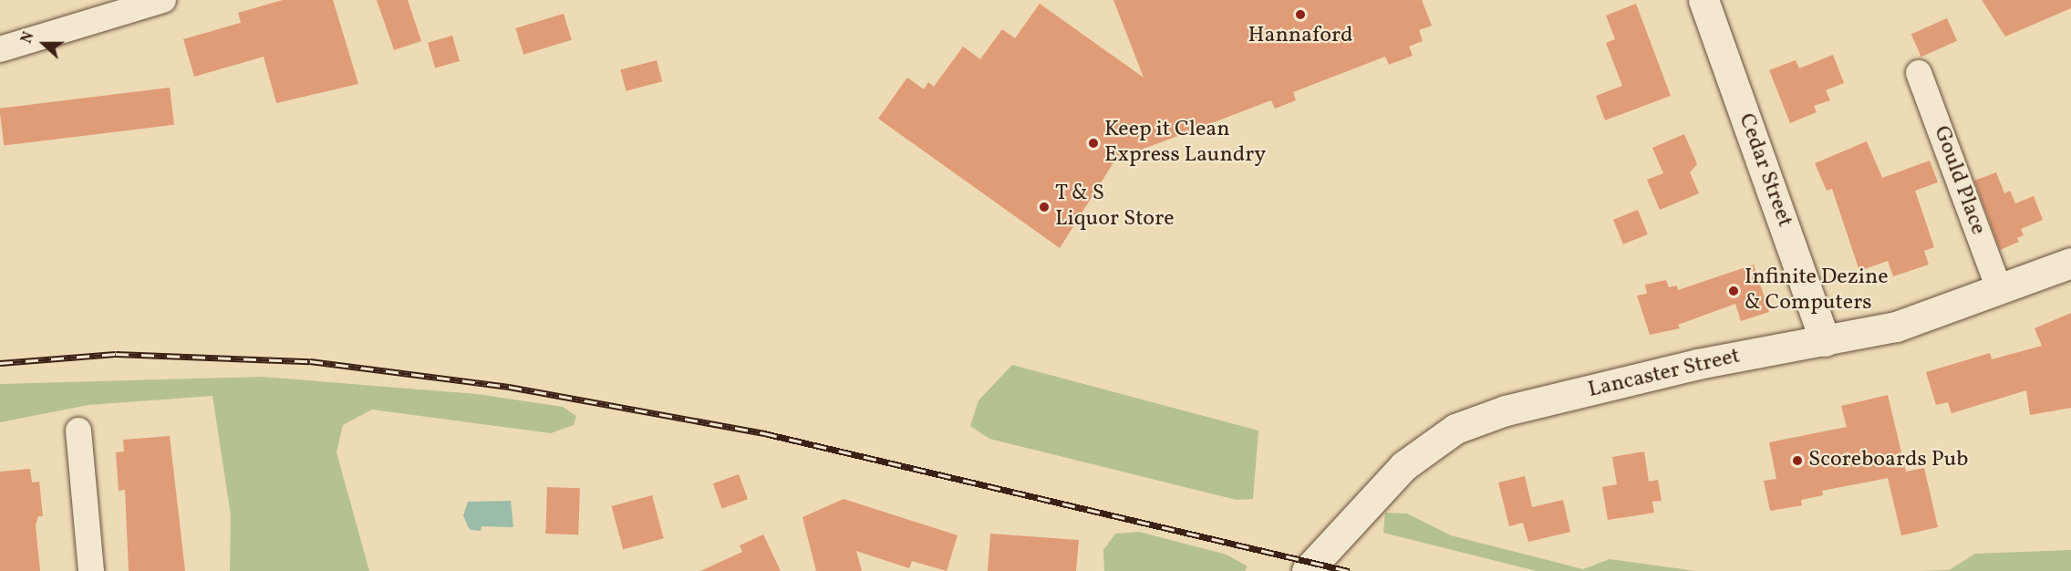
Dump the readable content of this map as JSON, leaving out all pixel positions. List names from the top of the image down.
{
  "streets": {
    "main road": ["Cedar Street", "Lancaster Street"],
    "street": ["Gould Place"]
  },
  "crossings": [
    ["Cedar Street", "Lancaster Street"],
    ["Gould Place", "Lancaster Street"]
  ],
  "places": [
    "Hannaford",
    "Keep it Clean Express Laundry",
    "T & S Liquor Store",
    "Infinite Dezine & Computers",
    "Scoreboards Pub"
  ],
  "north": "left"
}
